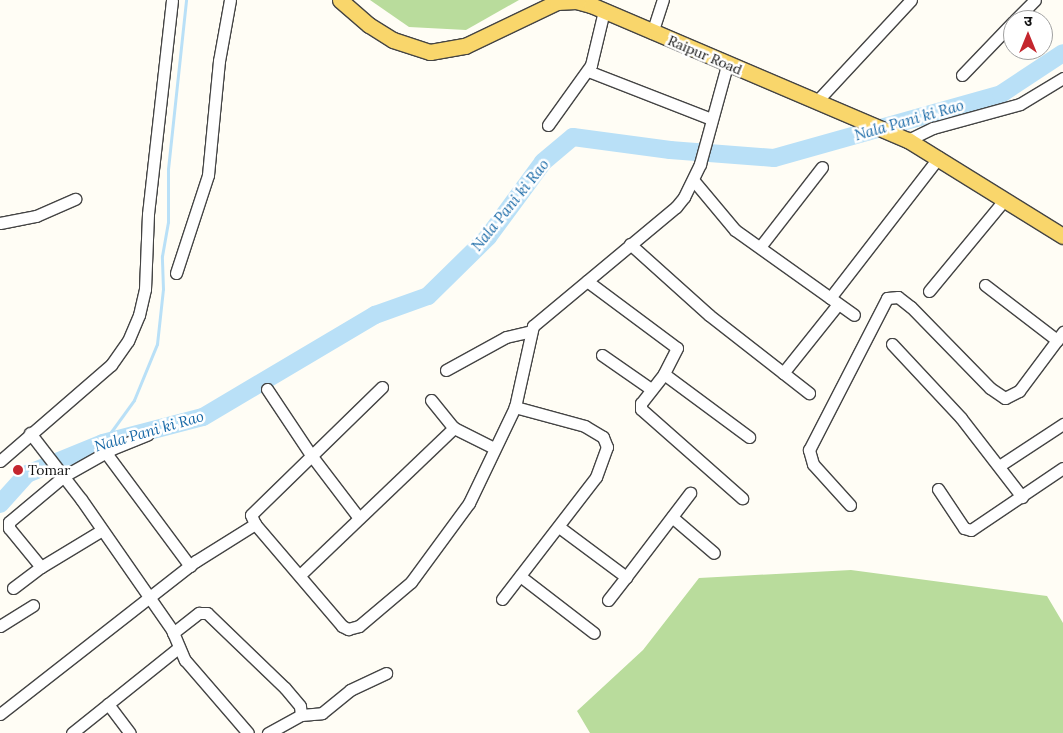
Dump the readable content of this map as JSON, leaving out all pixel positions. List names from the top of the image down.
{
  "streets": {
    "main road": ["Raipur Road"]
  },
  "water": ["Nala Pani ki Rao"],
  "places": ["Tomar"],
  "north": "top"
}
